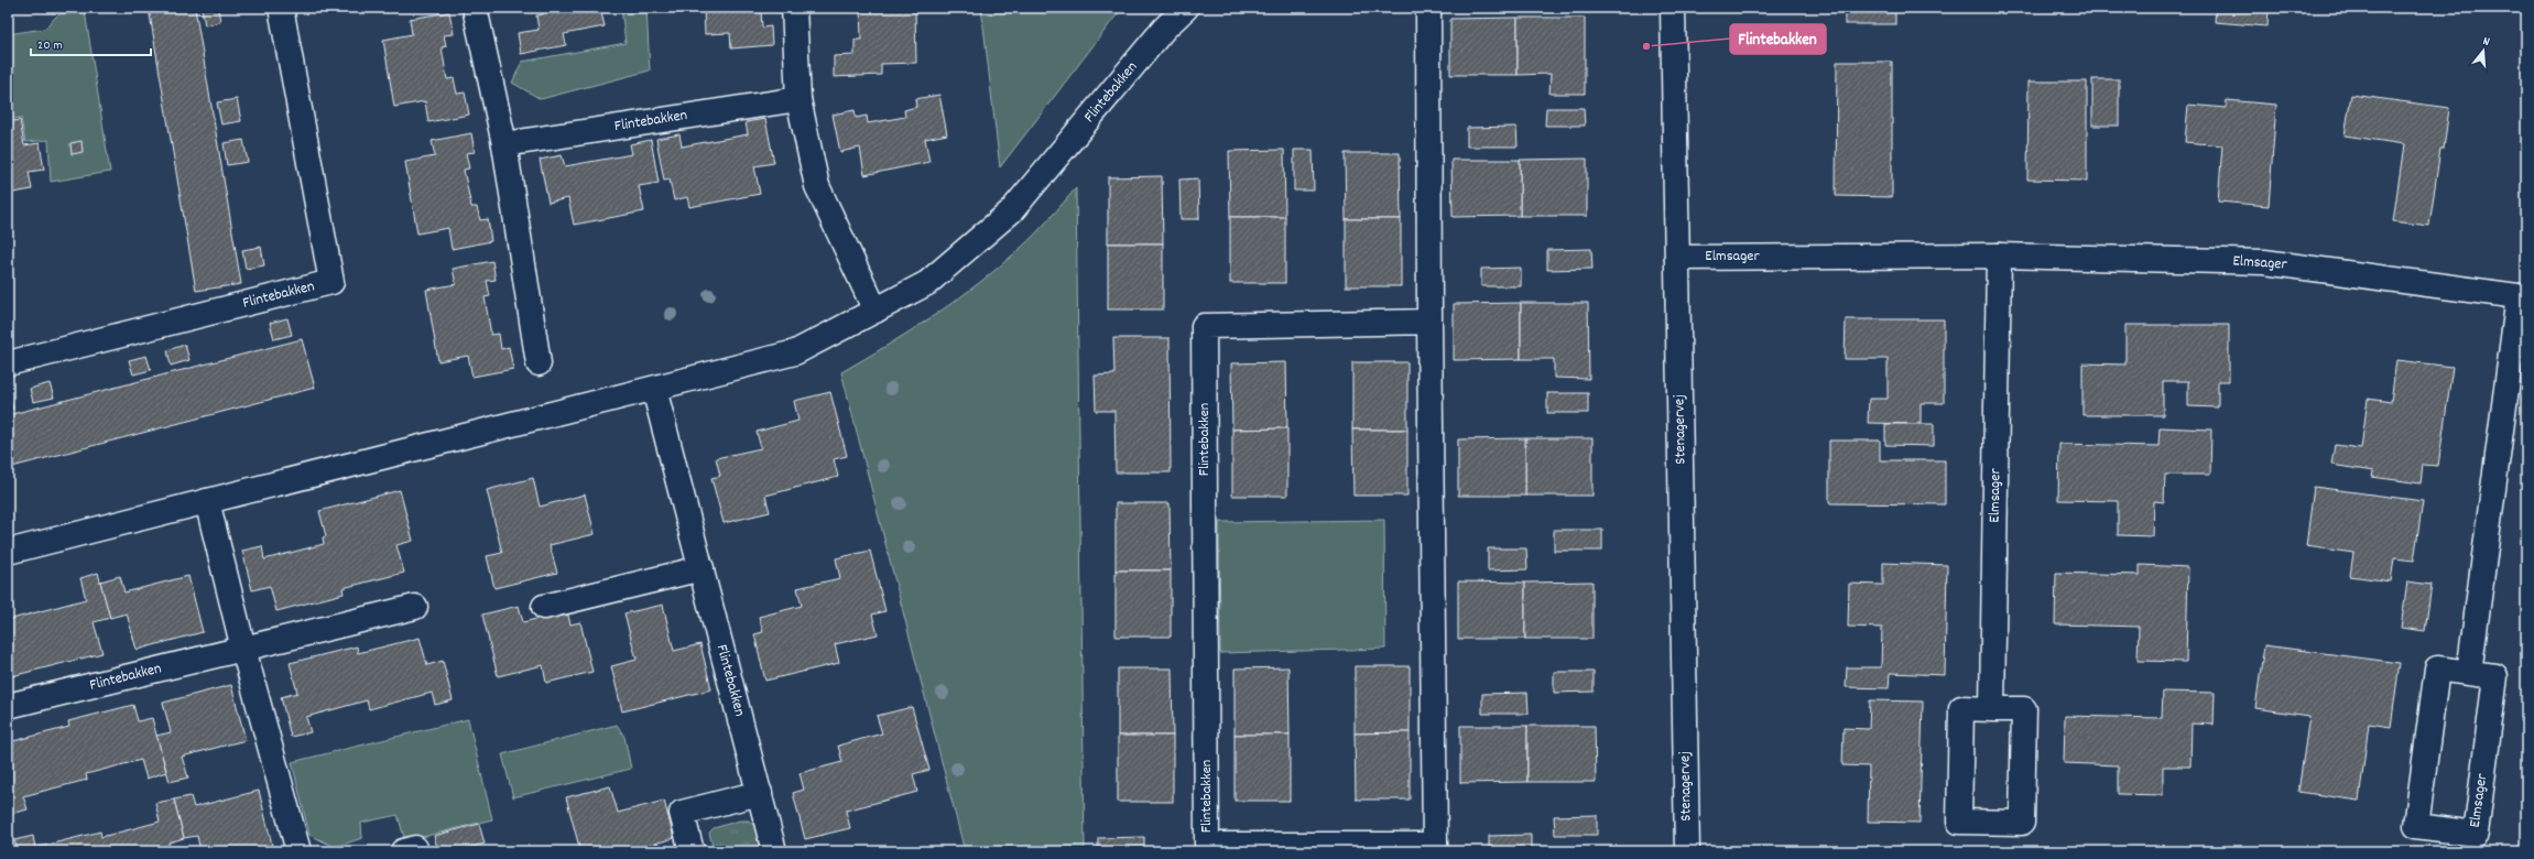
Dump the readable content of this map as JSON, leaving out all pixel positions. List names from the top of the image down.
{
  "streets": {
    "street": ["Flintebakken", "Elmsager", "Stenagervej"]
  },
  "crossings": [
    ["Elmsager", "Stenagervej"]
  ],
  "places": ["Flintebakken"],
  "scale_bar": "20 m",
  "north": "top"
}
